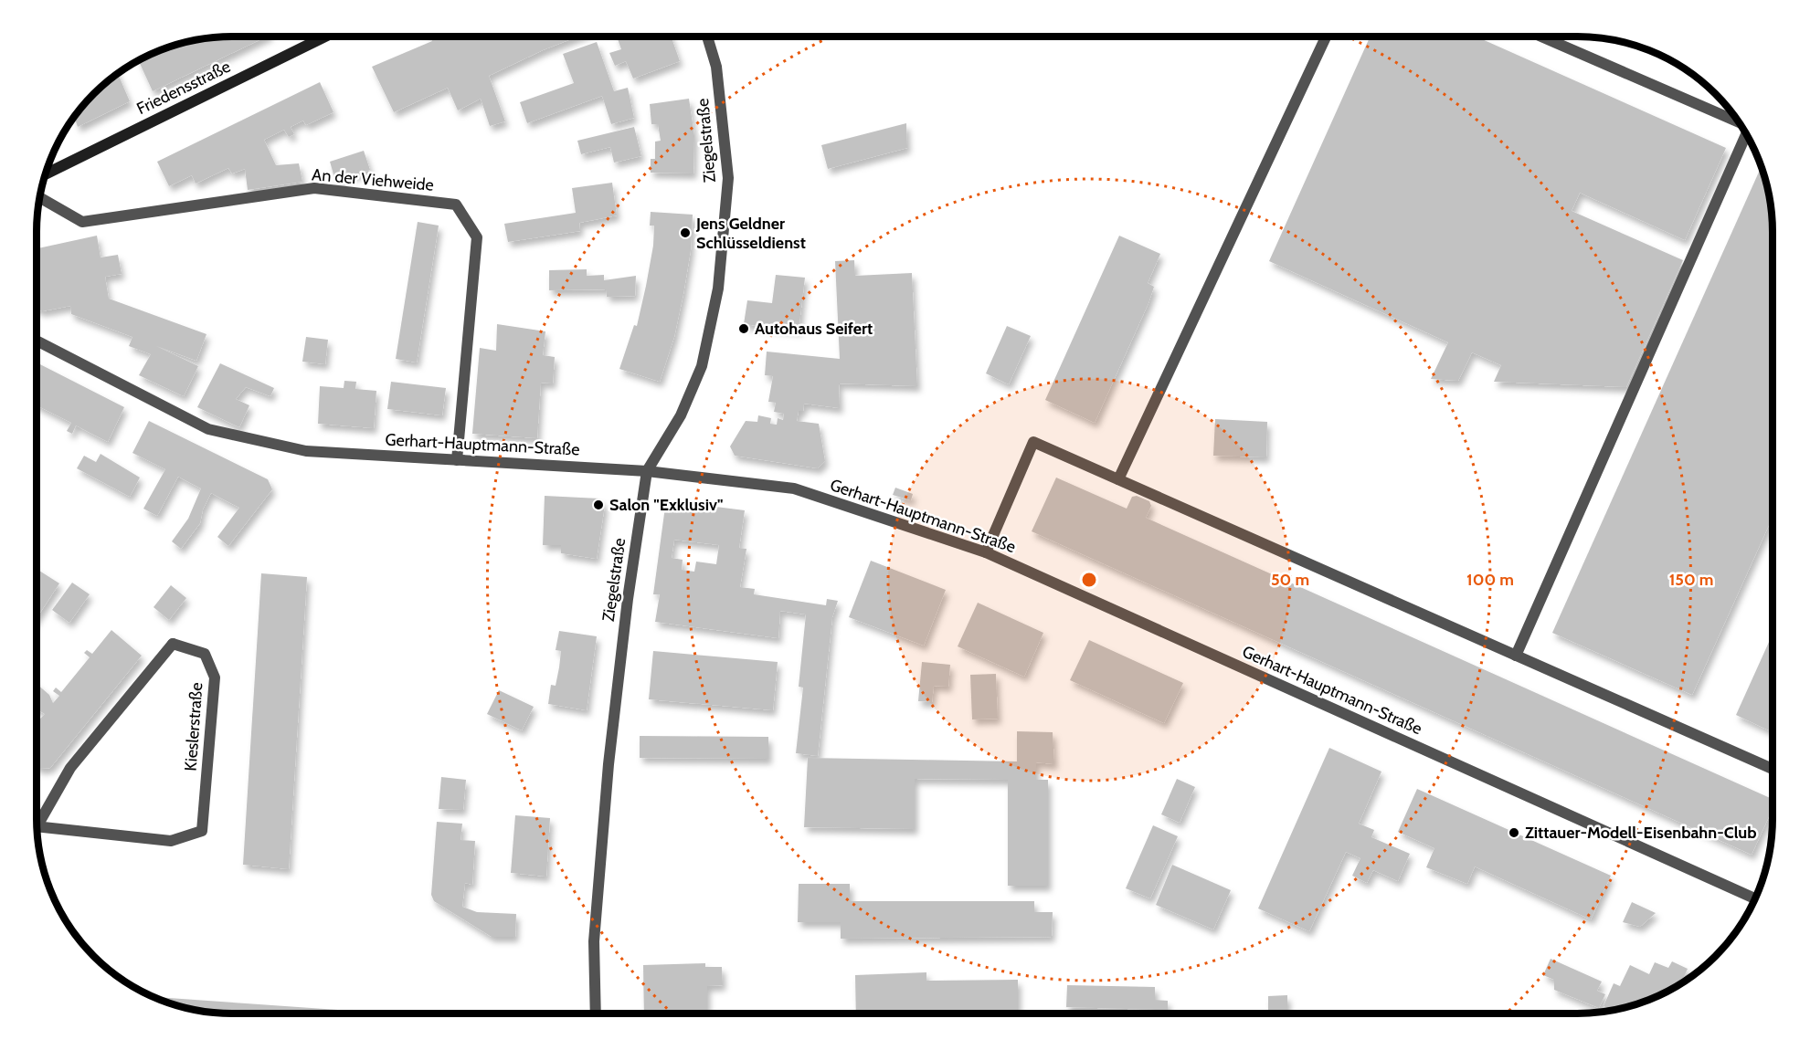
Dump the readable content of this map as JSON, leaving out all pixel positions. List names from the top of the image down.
{
  "streets": {
    "main road": ["Friedensstraße"],
    "street": [
      "Ziegelstraße",
      "An der Viehweide",
      "Gerhart-Hauptmann-Straße",
      "Kieslerstraße"
    ]
  },
  "crossings": [
    ["Ziegelstraße", "Gerhart-Hauptmann-Straße"],
    ["An der Viehweide", "Gerhart-Hauptmann-Straße"]
  ],
  "places": [
    "Jens Geldner Schlüsseldienst",
    "Autohaus Seifert",
    "Salon \"Exklusiv\"",
    "Zittauer-Modell-Eisenbahn-Club"
  ],
  "rings": ["50 m", "100 m", "150 m"]
}
